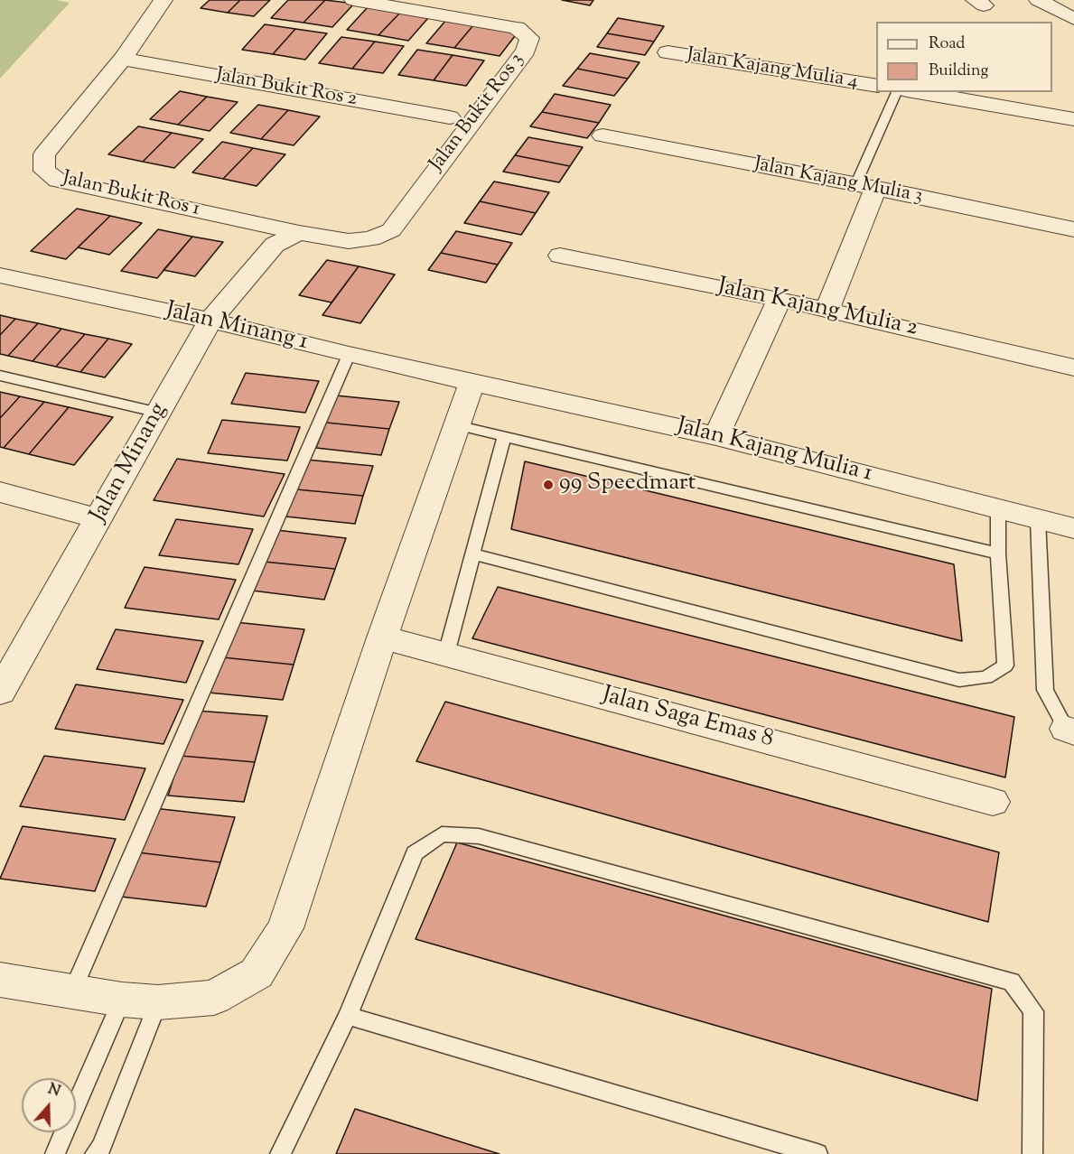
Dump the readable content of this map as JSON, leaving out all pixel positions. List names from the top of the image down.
{
  "streets": {
    "street": [
      "Jalan Kajang Mulia 4",
      "Jalan Bukit Ros 2",
      "Jalan Bukit Ros 3",
      "Jalan Kajang Mulia 3",
      "Jalan Bukit Ros 1",
      "Jalan Kajang Mulia 2",
      "Jalan Minang 1",
      "Jalan Kajang Mulia 1",
      "Jalan Minang",
      "Jalan Saga Emas 8"
    ]
  },
  "crossings": [
    ["Jalan Bukit Ros 2", "Jalan Bukit Ros 1"],
    ["Jalan Bukit Ros 3", "Jalan Minang"],
    ["Jalan Bukit Ros 1", "Jalan Minang"],
    ["Jalan Minang 1", "Jalan Kajang Mulia 1"],
    ["Jalan Minang 1", "Jalan Minang"]
  ],
  "places": ["99 Speedmart"],
  "legend": ["Road", "Building"],
  "north": "top"
}
